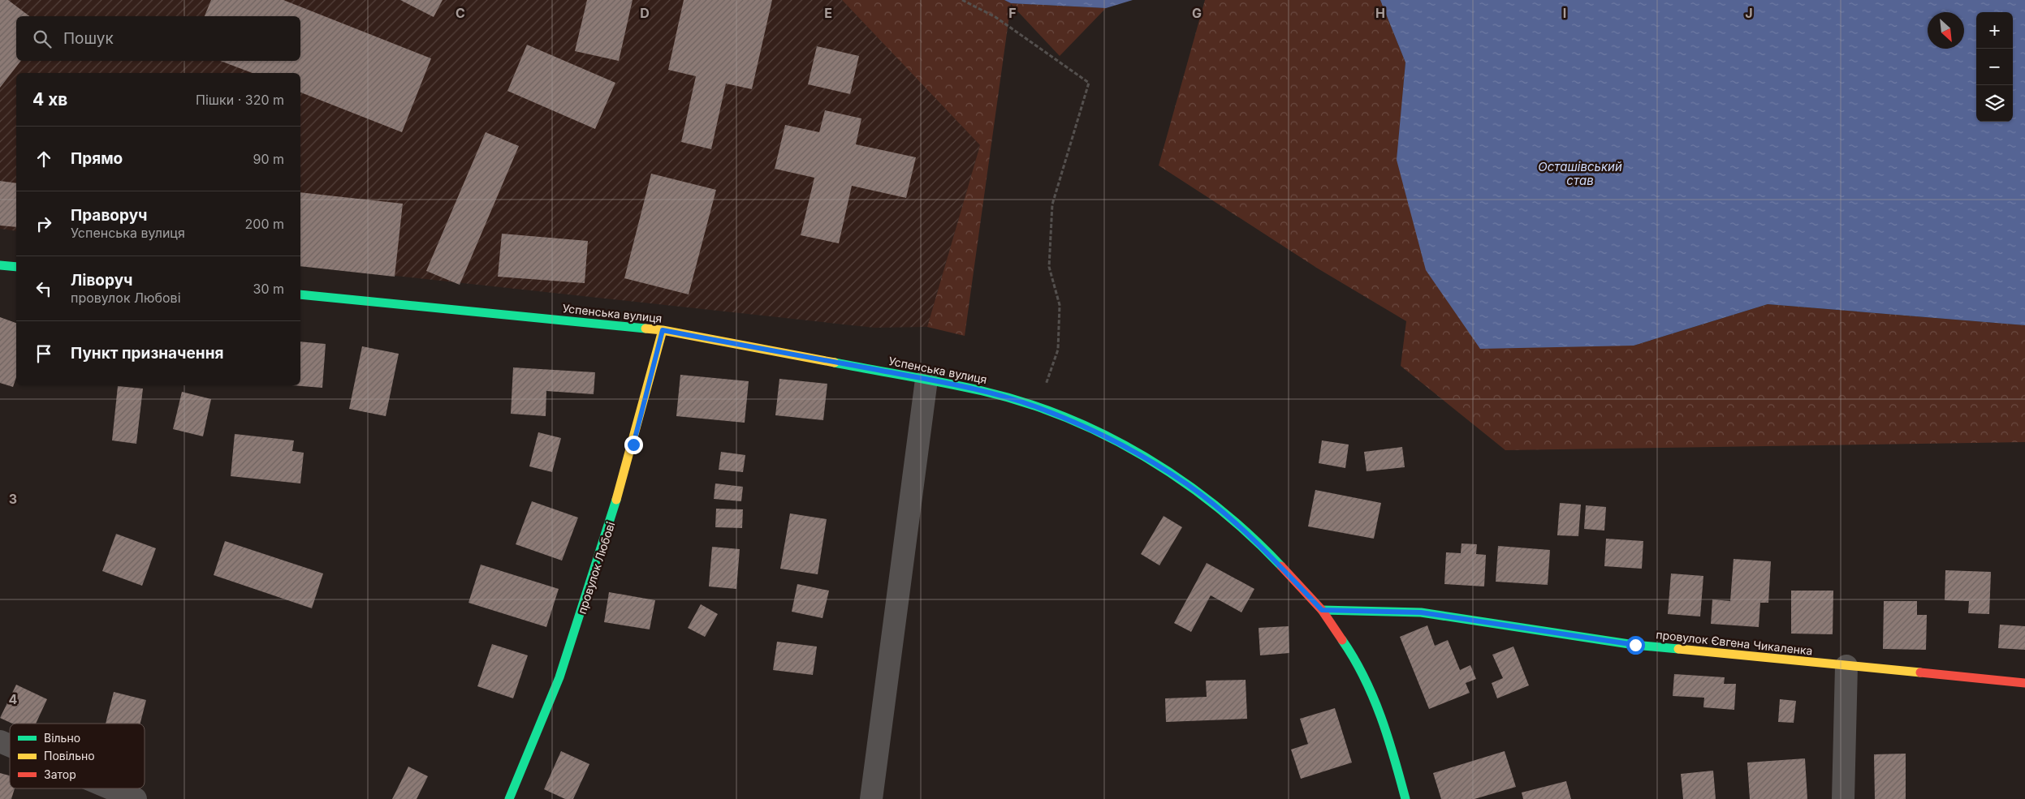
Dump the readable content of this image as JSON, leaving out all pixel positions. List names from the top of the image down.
{
  "streets": {
    "street": ["Успенська вулиця", "провулок Любові", "провулок Євгена Чикаленка"]
  },
  "crossings": [
    ["Успенська вулиця", "провулок Любові"],
    ["Успенська вулиця", "провулок Євгена Чикаленка"]
  ],
  "water": ["Осташівський став"],
  "legend": ["Вільно", "Повільно", "Затор"],
  "north": "bottom right",
  "page": {
    "map_buttons": ["+", "−"],
    "search": "Пошук",
    "heading": ["4 хв", "Пішки · 320 m"],
    "list": [
      ["Прямо", "90 m"],
      ["Праворуч", "Успенська вулиця", "200 m"],
      ["Ліворуч", "провулок Любові", "30 m"],
      "Пункт призначення"
    ]
  },
  "grid": {
    "columns": [
      "C",
      "D",
      "E",
      "F",
      "G",
      "H",
      "I",
      "J"
    ],
    "rows": ["3", "4"]
  }
}
